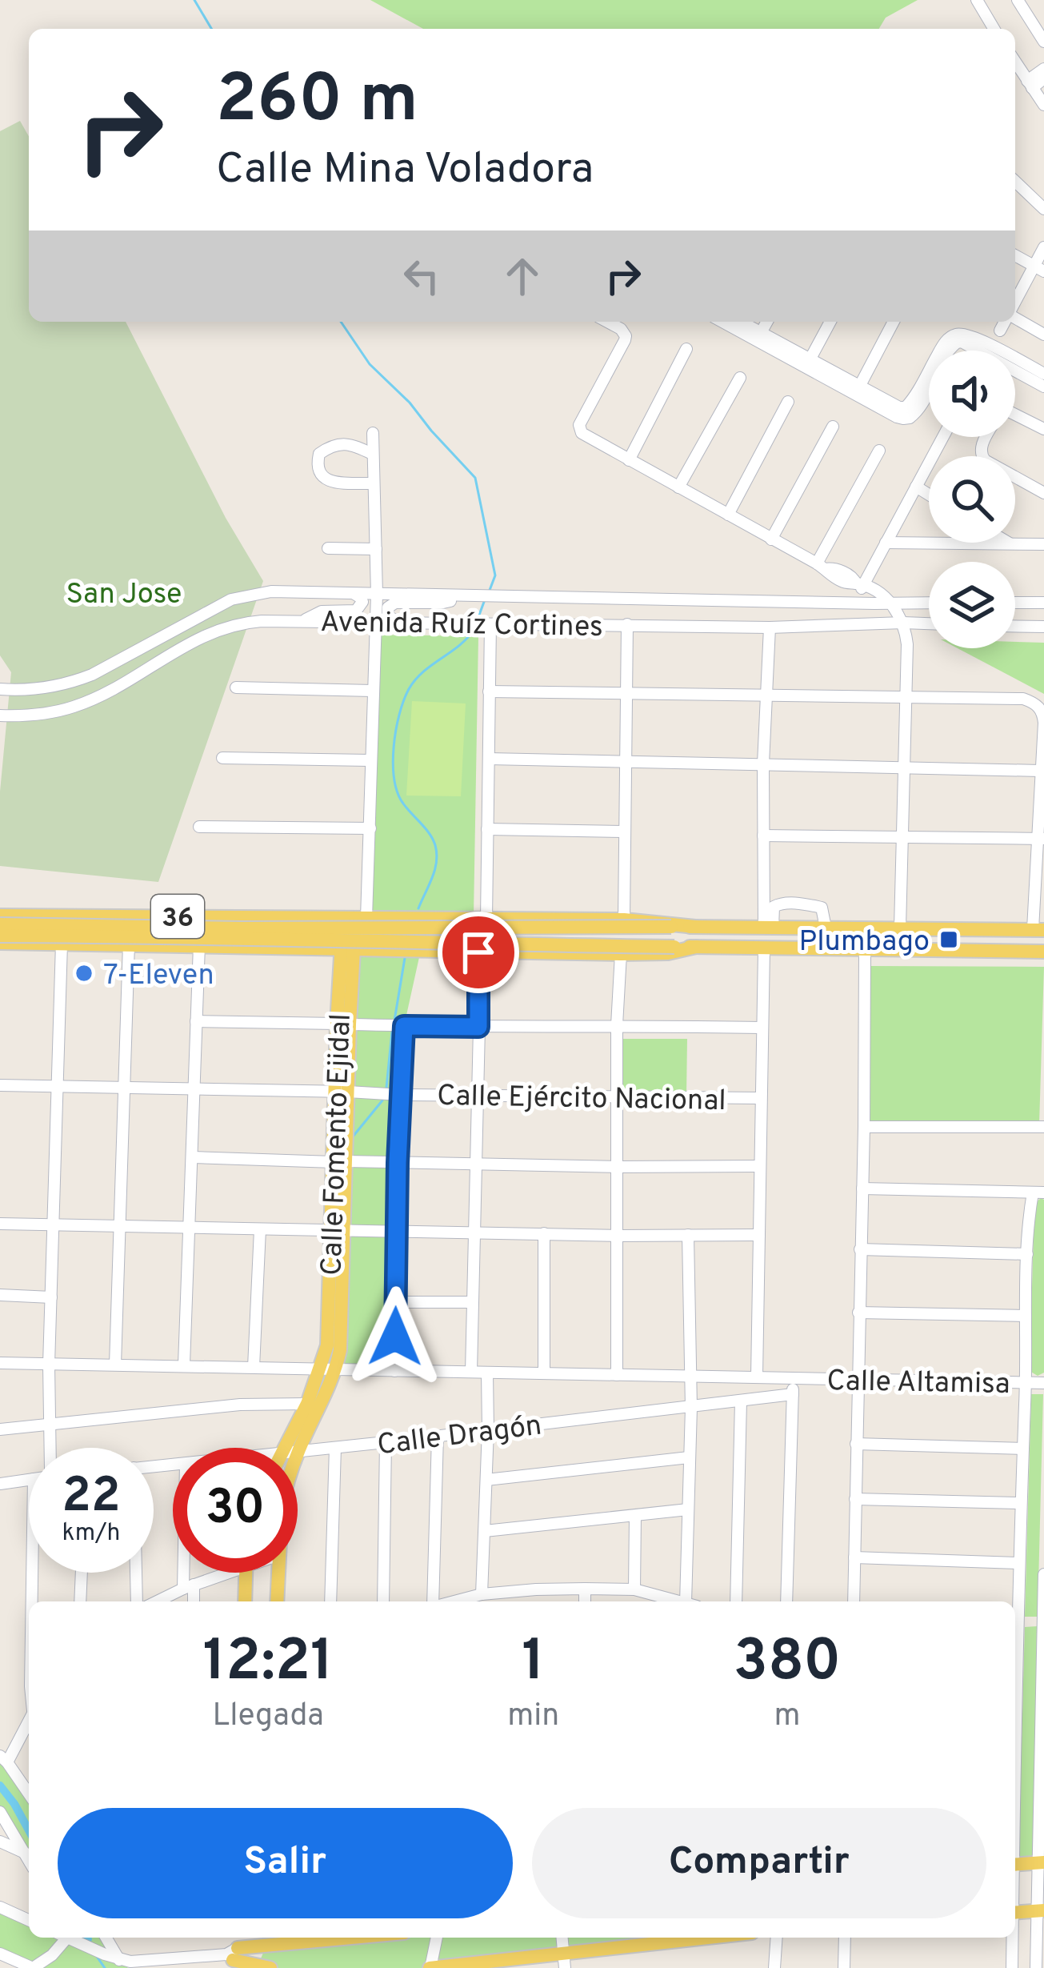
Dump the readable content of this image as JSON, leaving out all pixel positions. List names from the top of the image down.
{
  "streets": {
    "main road": ["36", "Calle Fomento Ejidal"],
    "street": [
      "Avenida Ruíz Cortines",
      "Calle Ejército Nacional",
      "Calle Altamisa",
      "Calle Dragón"
    ]
  },
  "crossings": [
    ["36", "Calle Fomento Ejidal"],
    ["Calle Ejército Nacional", "Calle Fomento Ejidal"],
    ["Calle Fomento Ejidal", "Calle Altamisa"]
  ],
  "parks": ["San Jose"],
  "places": {
    "transit": ["Plumbago"],
    "other": ["7-Eleven"]
  },
  "page": {
    "turn": ["260 m", "Calle Mina Voladora"],
    "speed": "22 km/h",
    "limit": "30",
    "eta": [
      "12:21",
      "Llegada",
      "1",
      "min",
      "380",
      "m"
    ],
    "buttons": ["Salir", "Compartir"]
  }
}
